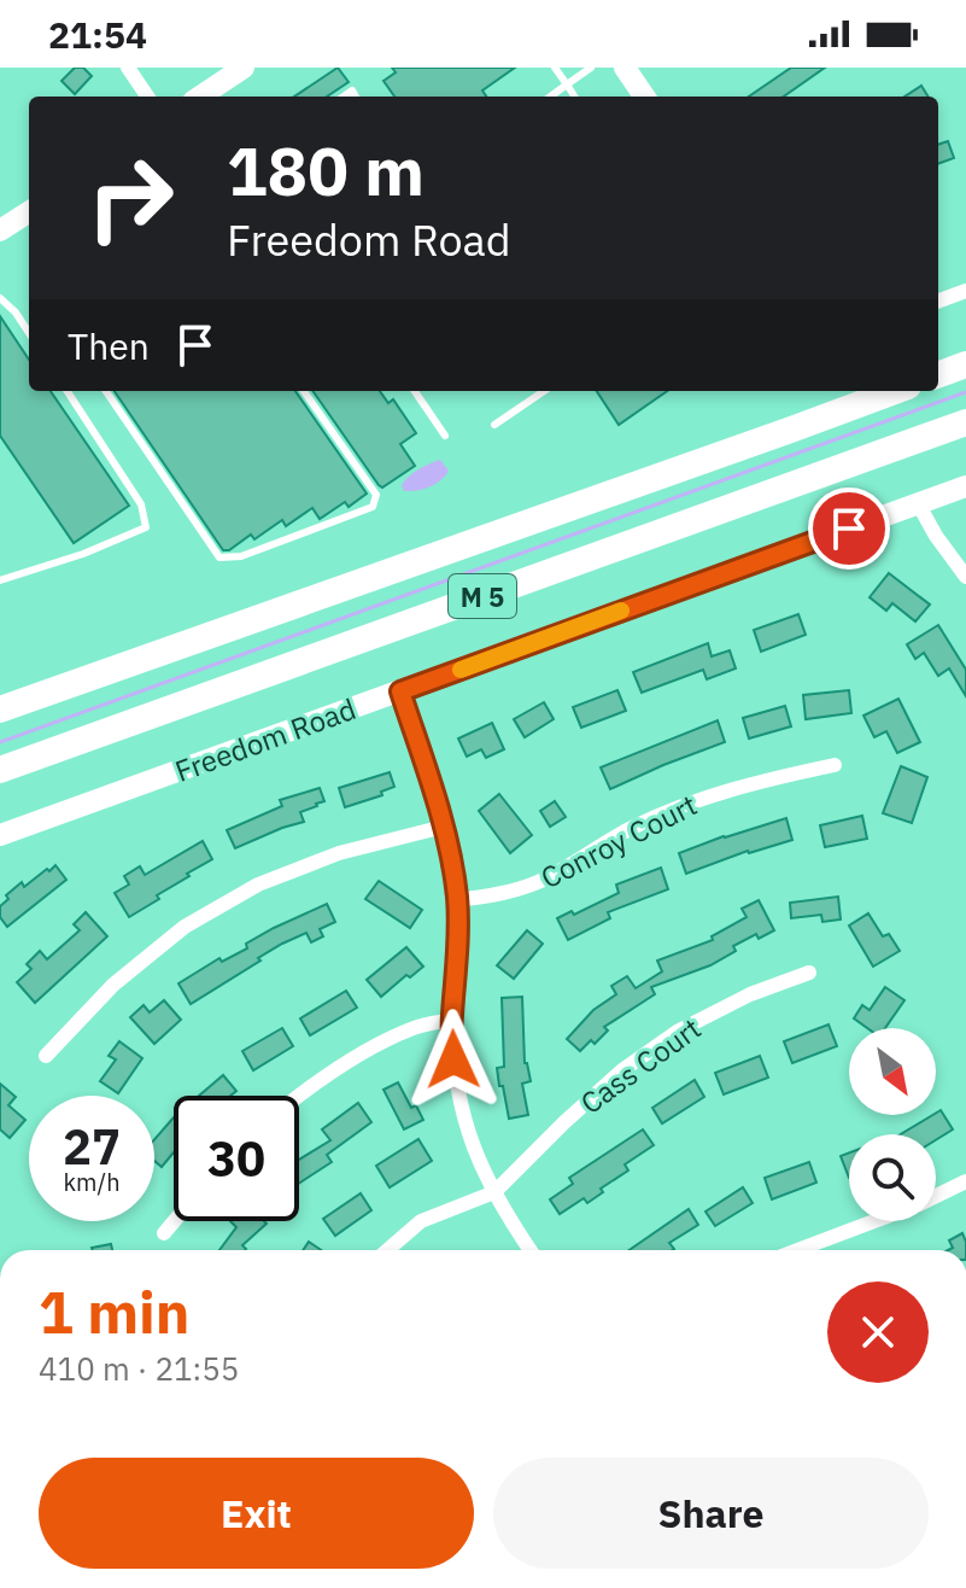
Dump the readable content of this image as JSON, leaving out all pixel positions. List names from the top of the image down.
{
  "streets": {
    "highway": ["M 5"],
    "street": ["Freedom Road", "Conroy Court", "Cass Court"]
  },
  "north": "bottom right",
  "page": {
    "status": "21:54",
    "turn": ["180 m", "Freedom Road"],
    "then": "Then",
    "speed": "27 km/h",
    "limit": "30",
    "heading": ["1 min", "410 m · 21:55"],
    "buttons": ["Exit", "Share"]
  }
}
